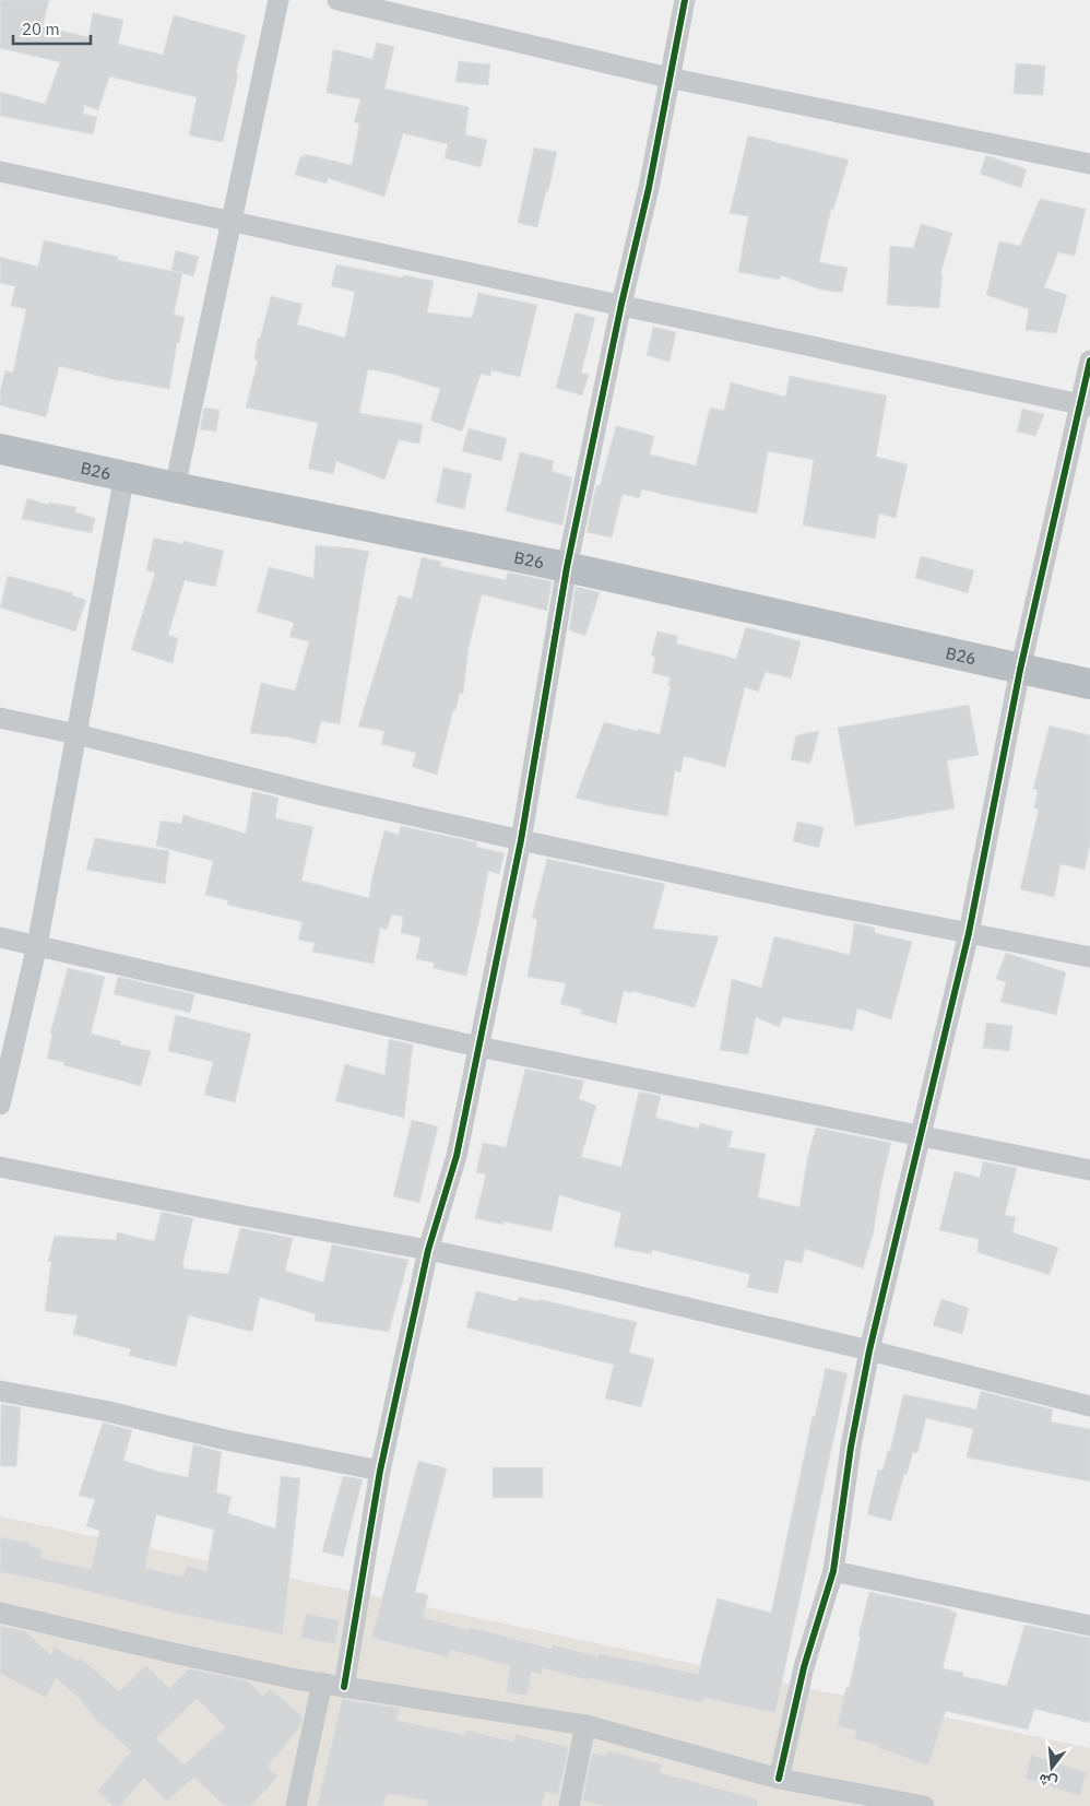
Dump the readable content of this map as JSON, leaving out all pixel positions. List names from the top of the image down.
{
  "streets": {
    "highway": ["B26"]
  },
  "scale_bar": "20 m",
  "north": "bottom"
}
